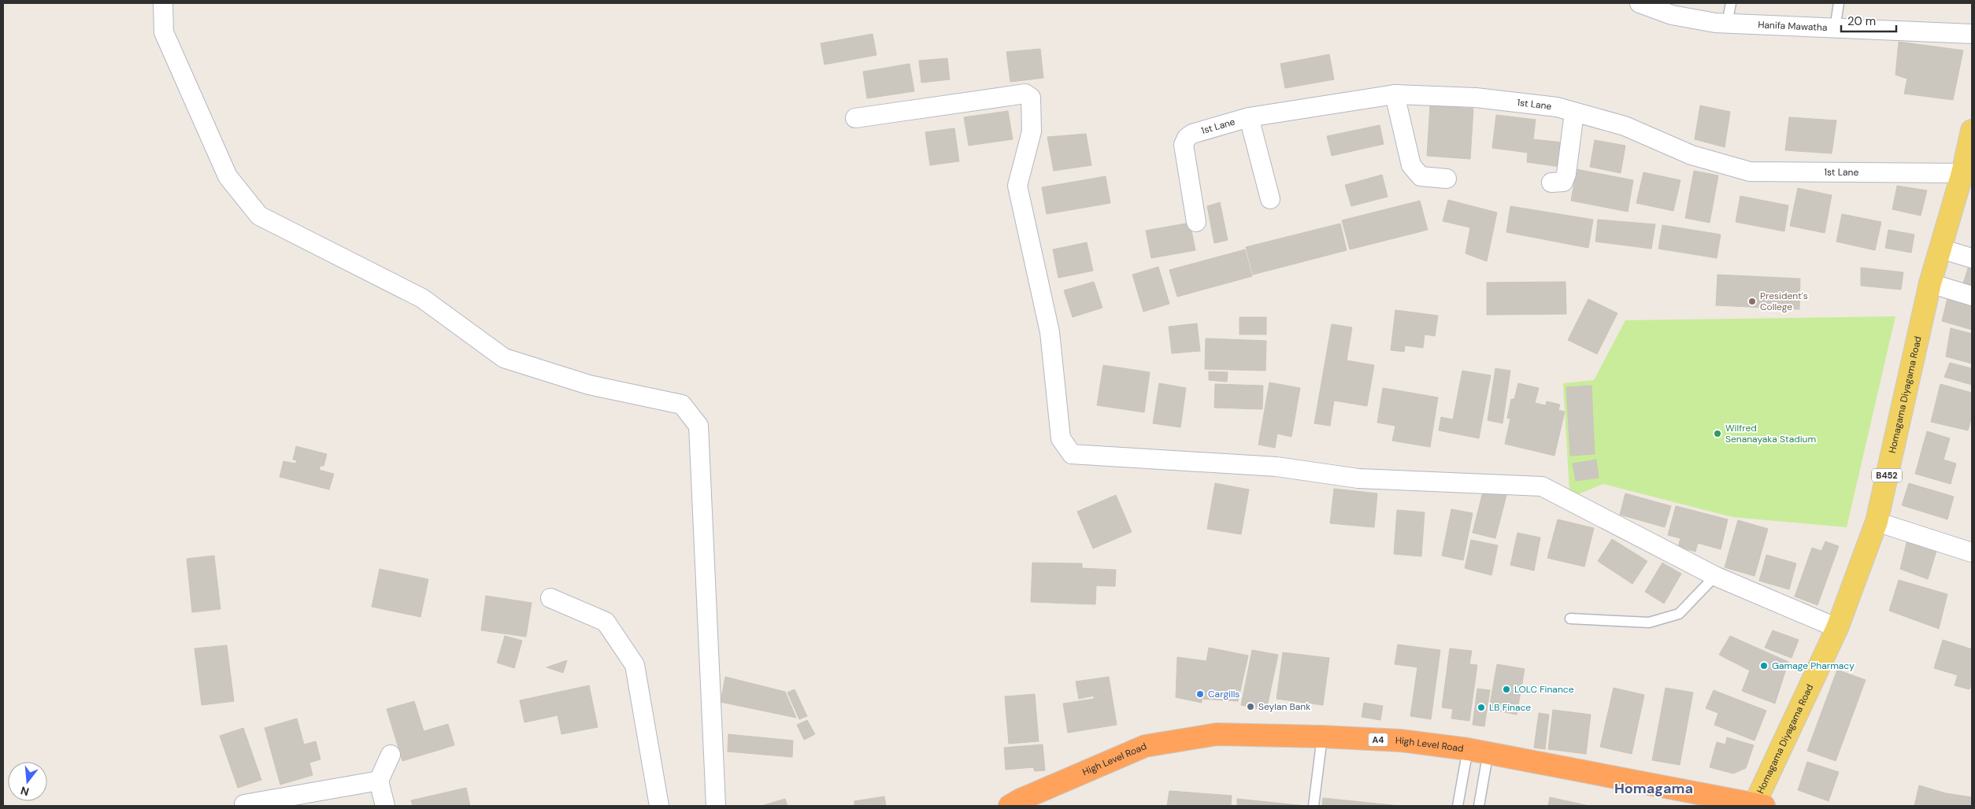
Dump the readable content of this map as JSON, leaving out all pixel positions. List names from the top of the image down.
{
  "streets": {
    "highway": ["A4", "High Level Road"],
    "main road": ["Homagama Diyagama Road", "B452"],
    "street": ["Hanifa Mawatha", "1st Lane"]
  },
  "crossings": [
    ["1st Lane", "Homagama Diyagama Road"],
    ["Homagama Diyagama Road", "High Level Road"]
  ],
  "districts": ["Homagama"],
  "places": [
    "President's College",
    "Wilfred Senanayaka Stadium",
    "Gamage Pharmacy",
    "LOLC Finance",
    "Cargills",
    "Seylan Bank",
    "LB Finace"
  ],
  "scale_bar": "20 m",
  "north": "bottom"
}
